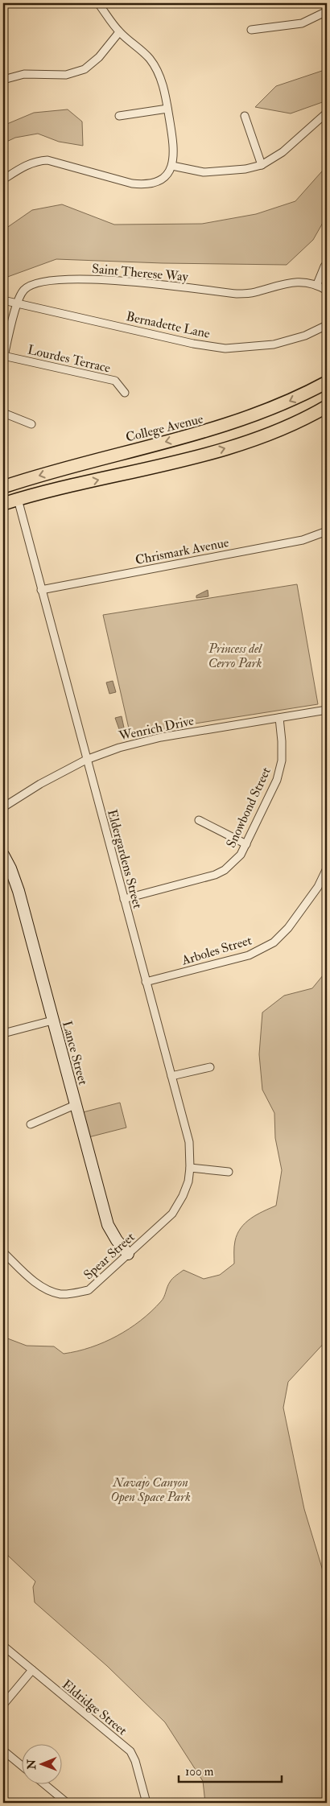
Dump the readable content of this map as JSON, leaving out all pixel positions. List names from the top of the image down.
{
  "streets": {
    "main road": ["College Avenue"],
    "street": [
      "Saint Therese Way",
      "Bernadette Lane",
      "Lourdes Terrace",
      "Chrismark Avenue",
      "Wenrich Drive",
      "Snowbond Street",
      "Eldergardens Street",
      "Arboles Street",
      "Lance Street",
      "Spear Street",
      "Eldridge Street"
    ]
  },
  "crossings": [
    ["Saint Therese Way", "Bernadette Lane"],
    ["Saint Therese Way", "Lourdes Terrace"],
    ["Chrismark Avenue", "Eldergardens Street"],
    ["Wenrich Drive", "Snowbond Street"],
    ["Wenrich Drive", "Eldergardens Street"],
    ["Snowbond Street", "Eldergardens Street"],
    ["Eldergardens Street", "Arboles Street"],
    ["Eldergardens Street", "Spear Street"],
    ["Lance Street", "Spear Street"]
  ],
  "parks": ["Princess del Cerro Park", "Navajo Canyon Open Space Park"],
  "scale_bar": "100 m",
  "north": "left"
}
